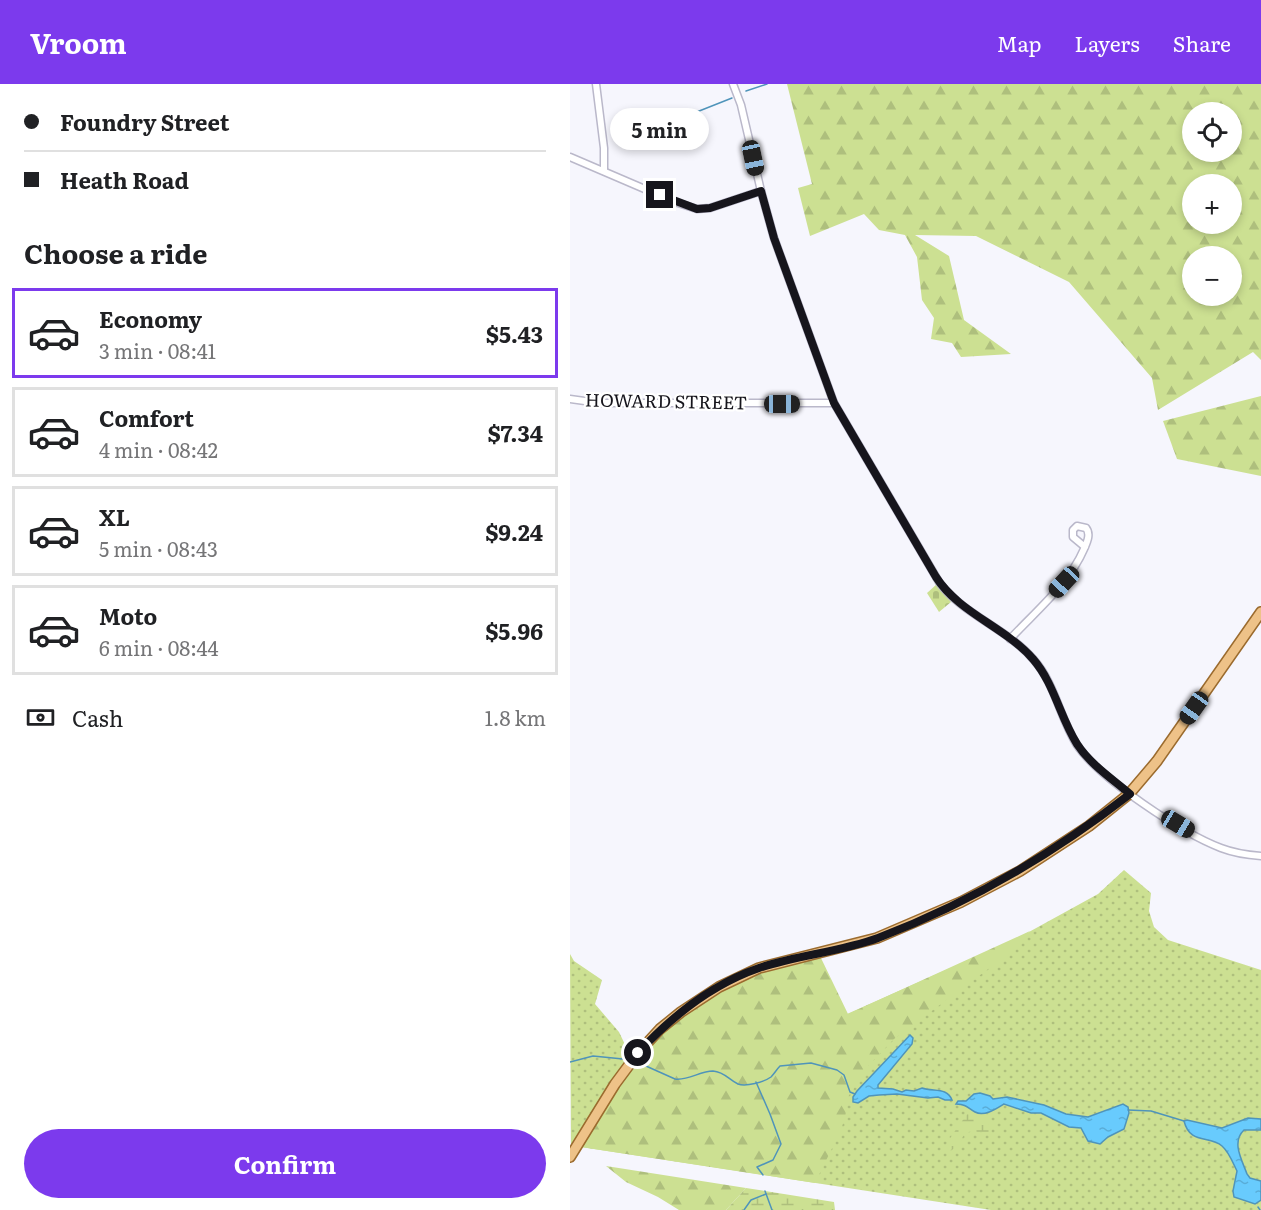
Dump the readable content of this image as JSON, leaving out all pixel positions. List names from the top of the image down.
{
  "streets": {
    "street": ["HOWARD STREET"]
  },
  "page": {
    "header": "Vroom",
    "nav": ["Map", "Layers", "Share"],
    "banner": ["Foundry Street", "Heath Road"],
    "map_buttons": ["+", "−"],
    "bubble": "5 min",
    "heading": "Choose a ride",
    "list": [
      {
        "name": "Economy",
        "note": "3 min · 08:41",
        "value": "$5.43"
      },
      {
        "name": "Comfort",
        "note": "4 min · 08:42",
        "value": "$7.34"
      },
      {
        "name": "XL",
        "note": "5 min · 08:43",
        "value": "$9.24"
      },
      {
        "name": "Moto",
        "note": "6 min · 08:44",
        "value": "$5.96"
      }
    ],
    "pay": ["Cash", "1.8 km"],
    "buttons": "Confirm"
  }
}
